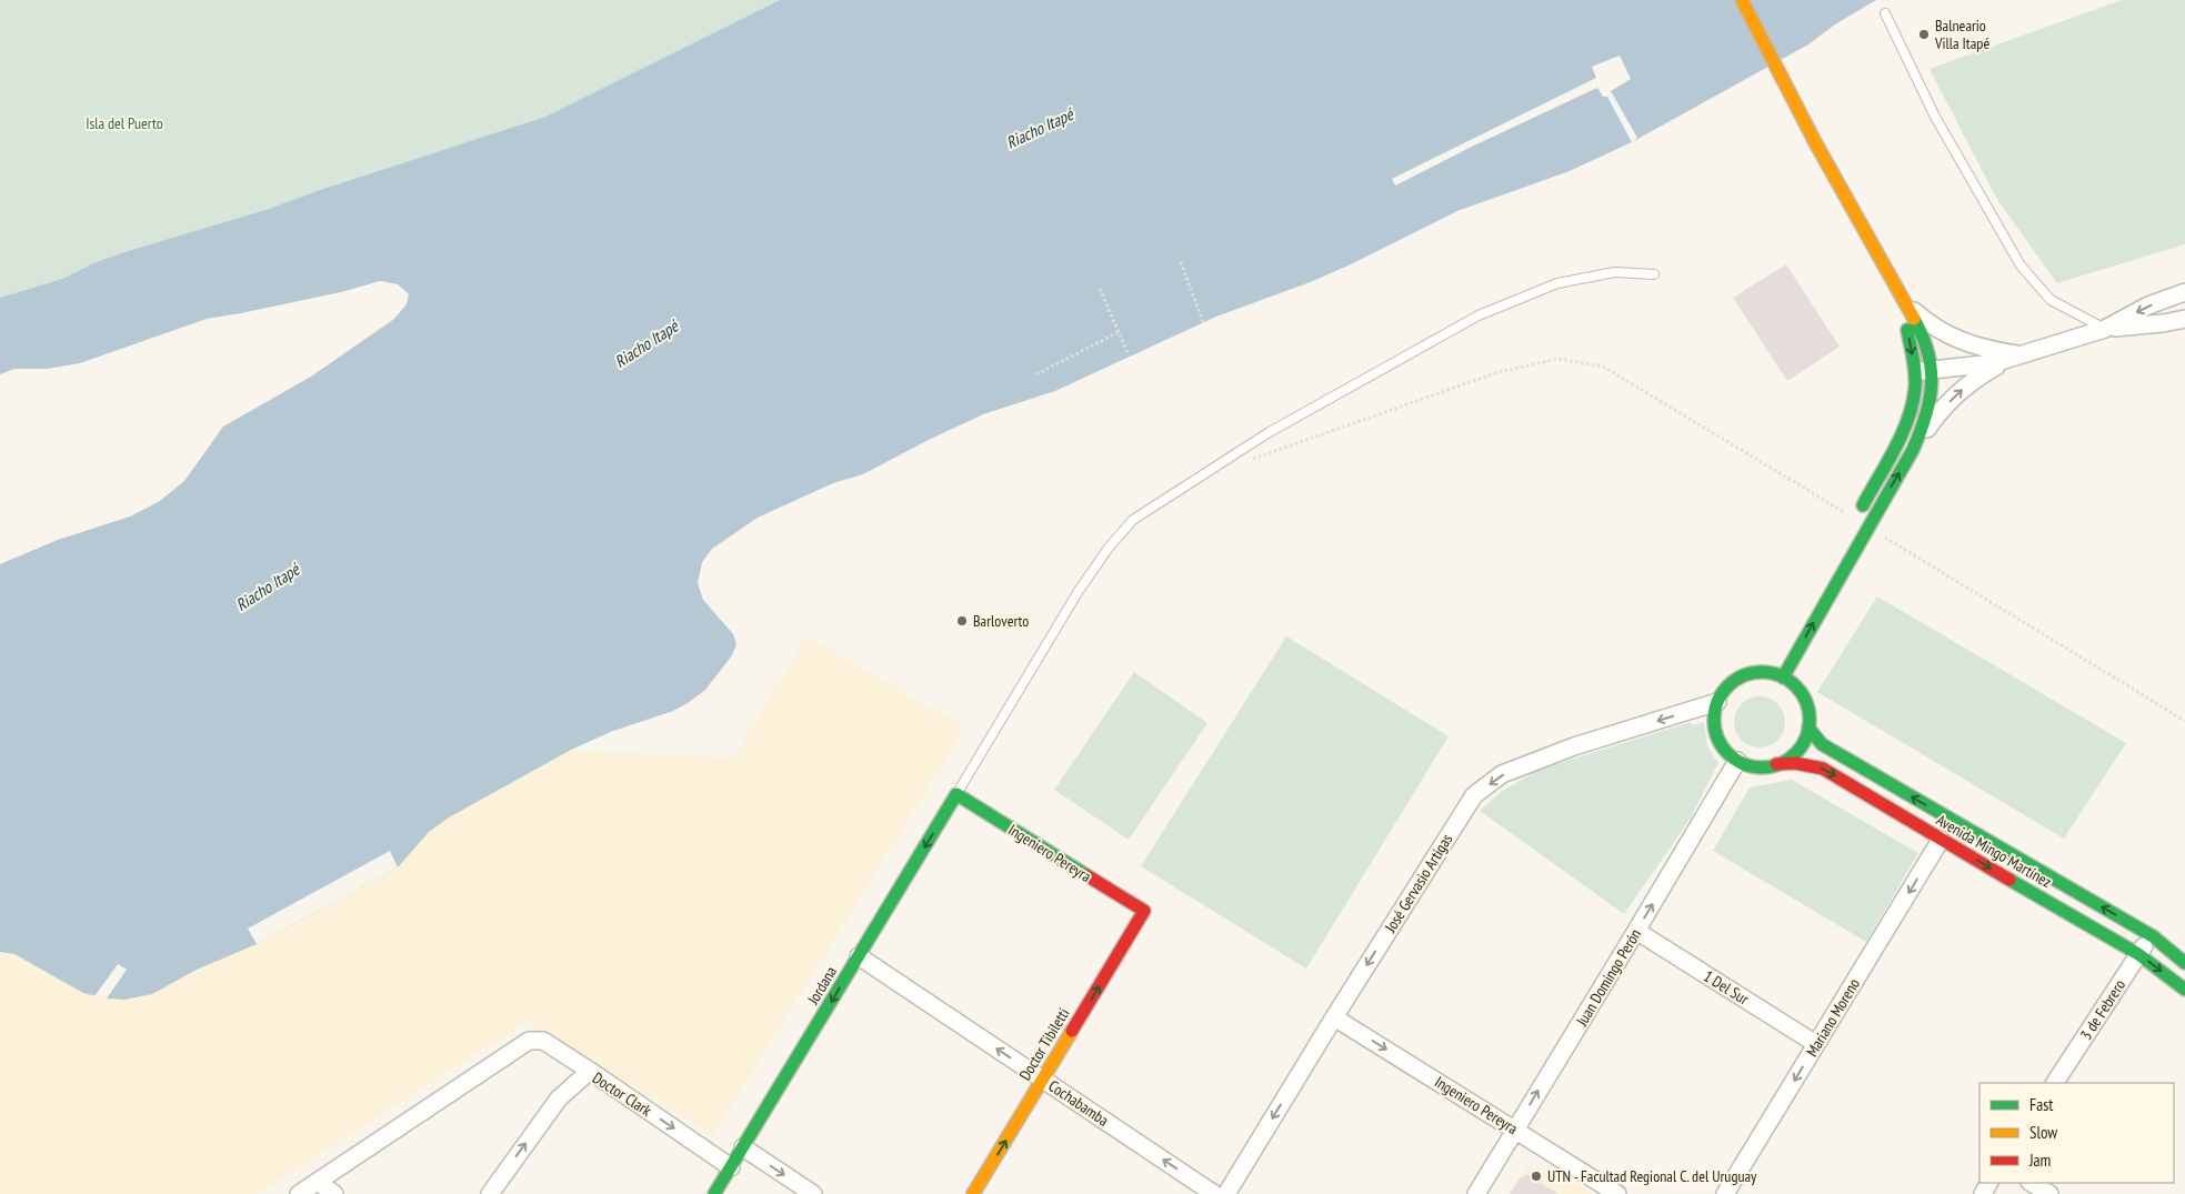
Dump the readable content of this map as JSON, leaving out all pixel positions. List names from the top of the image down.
{
  "streets": {
    "street": [
      "Avenida Mingo Martínez",
      "Ingeniero Pereyra",
      "José Gervasio Artigas",
      "Juan Domingo Perón",
      "Jordana",
      "1 Del Sur",
      "3 de Febrero",
      "Mariano Moreno",
      "Doctor Tibiletti",
      "Doctor Clark",
      "Cochabamba"
    ]
  },
  "crossings": [
    ["Avenida Mingo Martínez", "José Gervasio Artigas"],
    ["Avenida Mingo Martínez", "Juan Domingo Perón"],
    ["Avenida Mingo Martínez", "3 de Febrero"],
    ["Avenida Mingo Martínez", "Mariano Moreno"],
    ["Ingeniero Pereyra", "José Gervasio Artigas"],
    ["Ingeniero Pereyra", "Juan Domingo Perón"],
    ["Ingeniero Pereyra", "Jordana"],
    ["Ingeniero Pereyra", "Doctor Tibiletti"],
    ["José Gervasio Artigas", "Juan Domingo Perón"],
    ["Juan Domingo Perón", "1 Del Sur"],
    ["Jordana", "Doctor Clark"],
    ["Jordana", "Cochabamba"],
    ["1 Del Sur", "Mariano Moreno"],
    ["Doctor Tibiletti", "Cochabamba"]
  ],
  "one_way": [
    "Ingeniero Pereyra",
    "José Gervasio Artigas",
    "Juan Domingo Perón",
    "Jordana",
    "Mariano Moreno",
    "Doctor Tibiletti",
    "Cochabamba"
  ],
  "water": ["Riacho Itapé"],
  "parks": ["Isla del Puerto"],
  "places": ["Balneario Villa Itapé", "Barloverto", "UTN - Facultad Regional C. del Uruguay"],
  "legend": ["Fast", "Slow", "Jam"]
}
